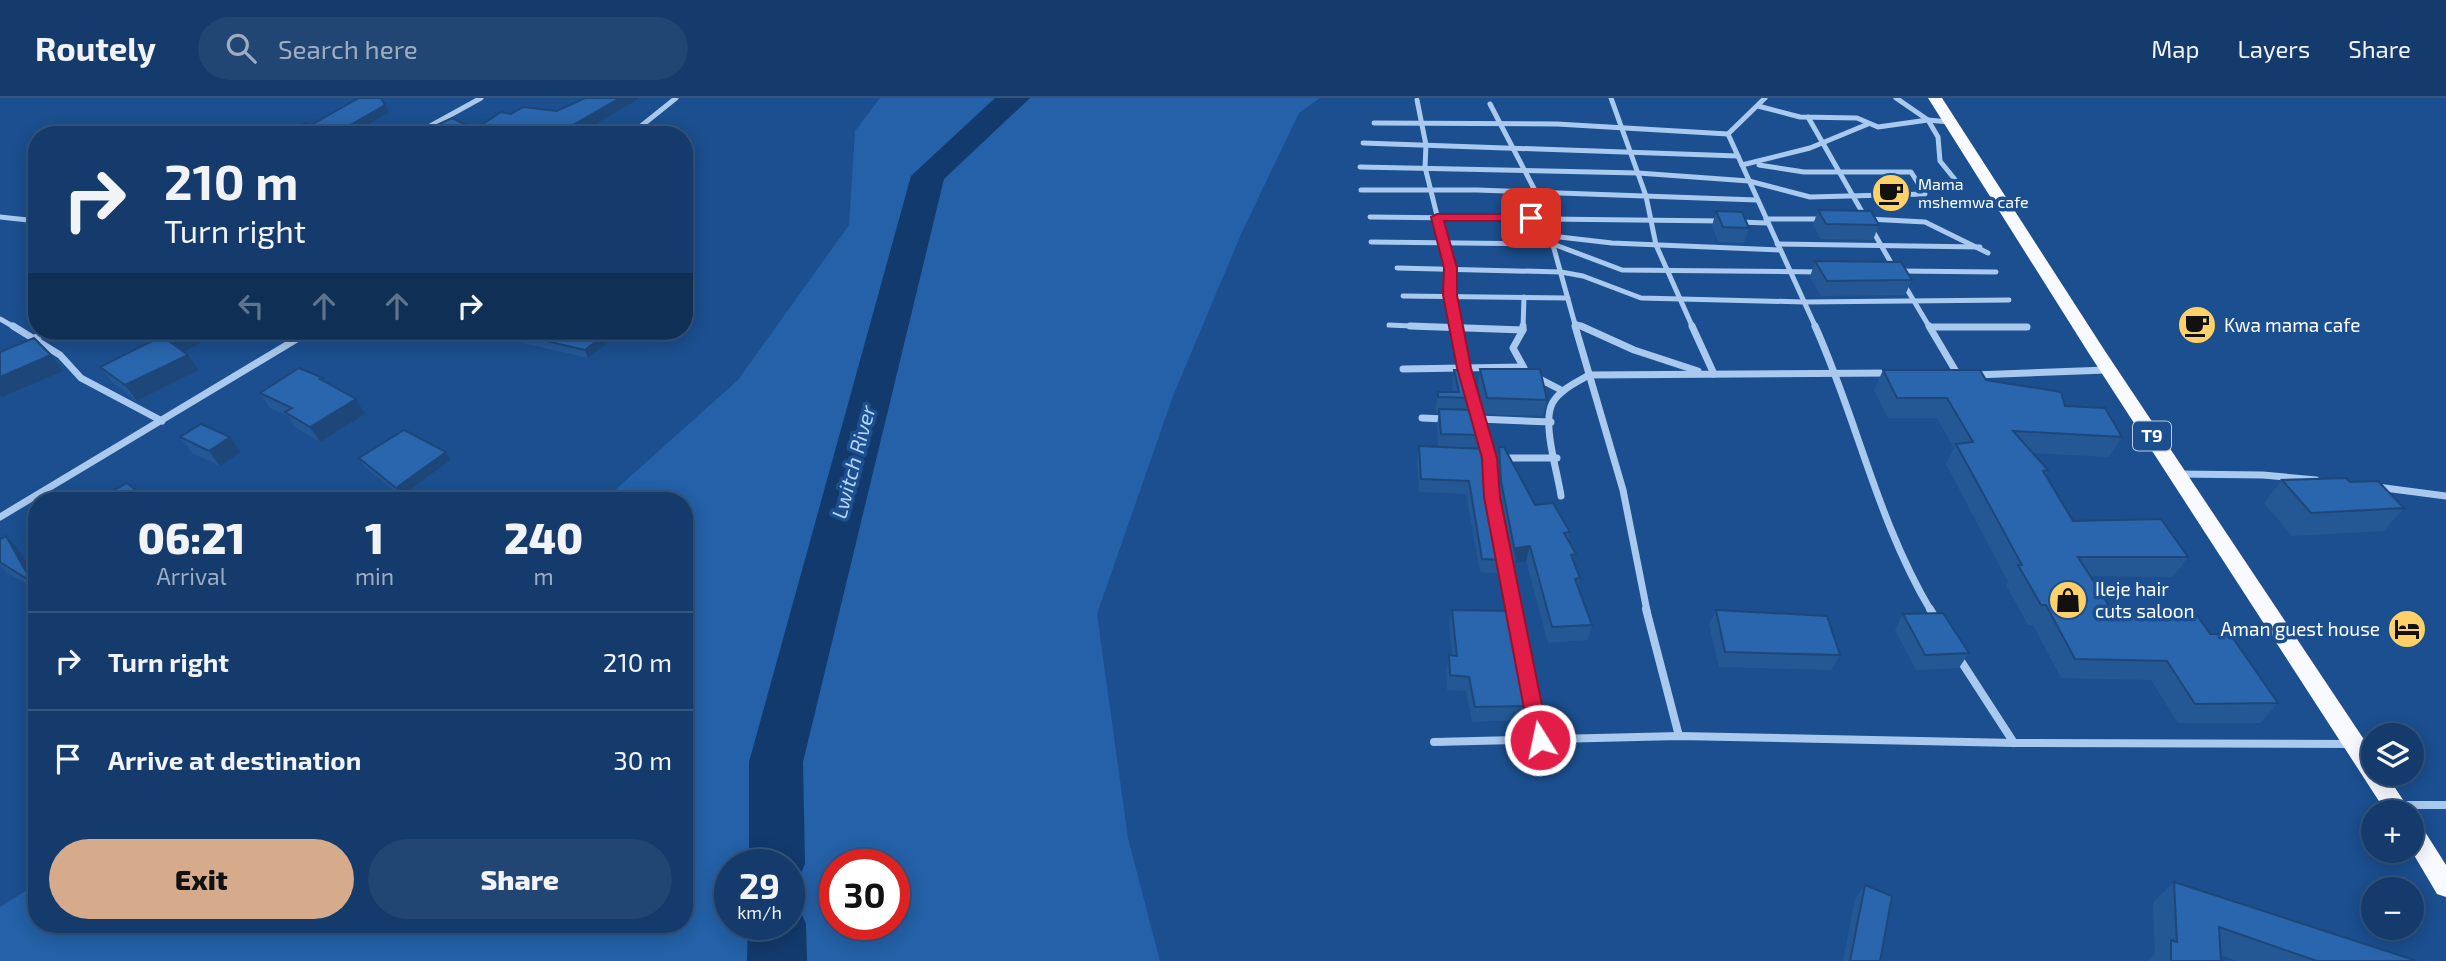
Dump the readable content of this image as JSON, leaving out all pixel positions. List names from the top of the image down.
{
  "streets": {
    "highway": ["T9"]
  },
  "water": ["Lwitch River"],
  "places": {
    "cafe": ["Mama mshemwa cafe", "Kwa mama cafe"],
    "shop": ["Ileje hair cuts saloon"],
    "hotel": ["Aman guest house"]
  },
  "page": {
    "header": "Routely",
    "search": "Search here",
    "nav": ["Map", "Layers", "Share"],
    "turn": ["210 m", "Turn right"],
    "eta": [
      "06:21",
      "Arrival",
      "1",
      "min",
      "240",
      "m"
    ],
    "list": [
      {
        "name": "Turn right",
        "value": "210 m"
      },
      {
        "name": "Arrive at destination",
        "value": "30 m"
      }
    ],
    "map_buttons": ["+", "−"],
    "buttons": ["Exit", "Share"],
    "speed": "29 km/h",
    "limit": "30"
  }
}
